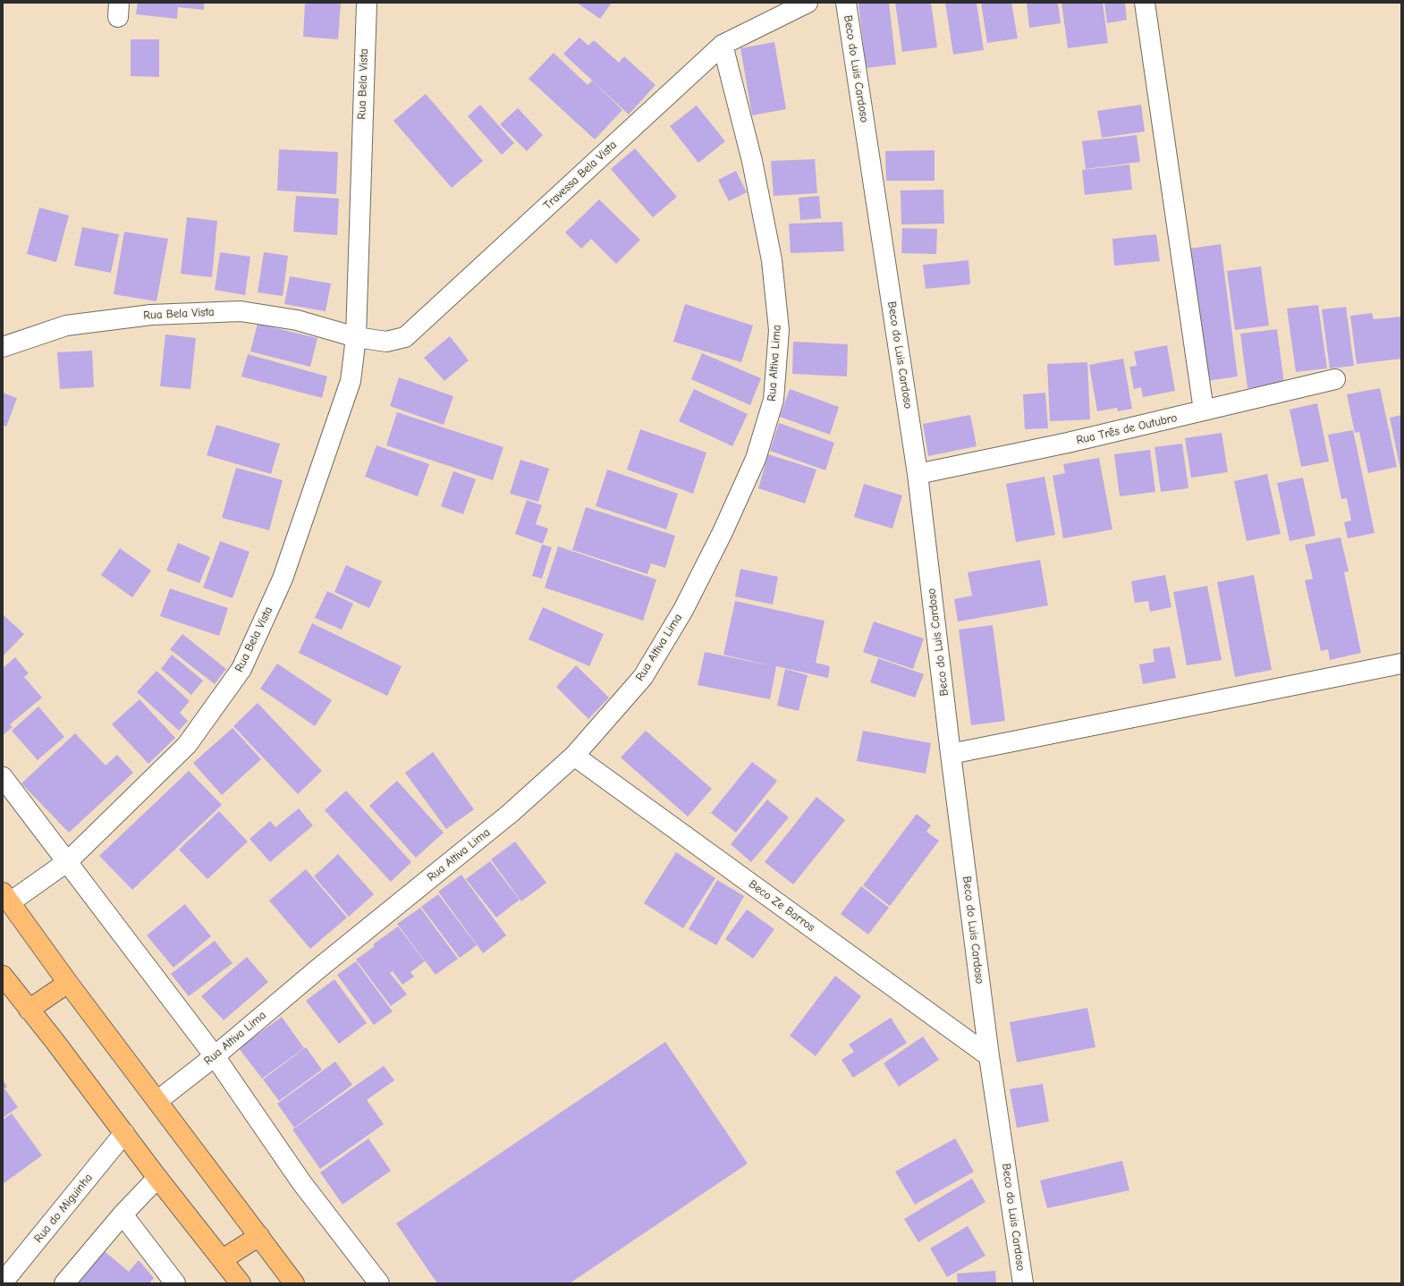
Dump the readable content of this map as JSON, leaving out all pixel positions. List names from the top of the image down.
{
  "streets": {
    "street": [
      "Beco do Luis Cardoso",
      "Rua Bela Vista",
      "Travessa Bela Vista",
      "Rua Altiva Lima",
      "Rua Três de Outubro",
      "Beco Ze Barros",
      "Rua do Miguinha"
    ]
  },
  "crossings": [
    ["Beco do Luis Cardoso", "Rua Três de Outubro"],
    ["Beco do Luis Cardoso", "Beco Ze Barros"],
    ["Rua Bela Vista", "Travessa Bela Vista"],
    ["Travessa Bela Vista", "Rua Altiva Lima"],
    ["Rua Altiva Lima", "Beco Ze Barros"]
  ]
}
